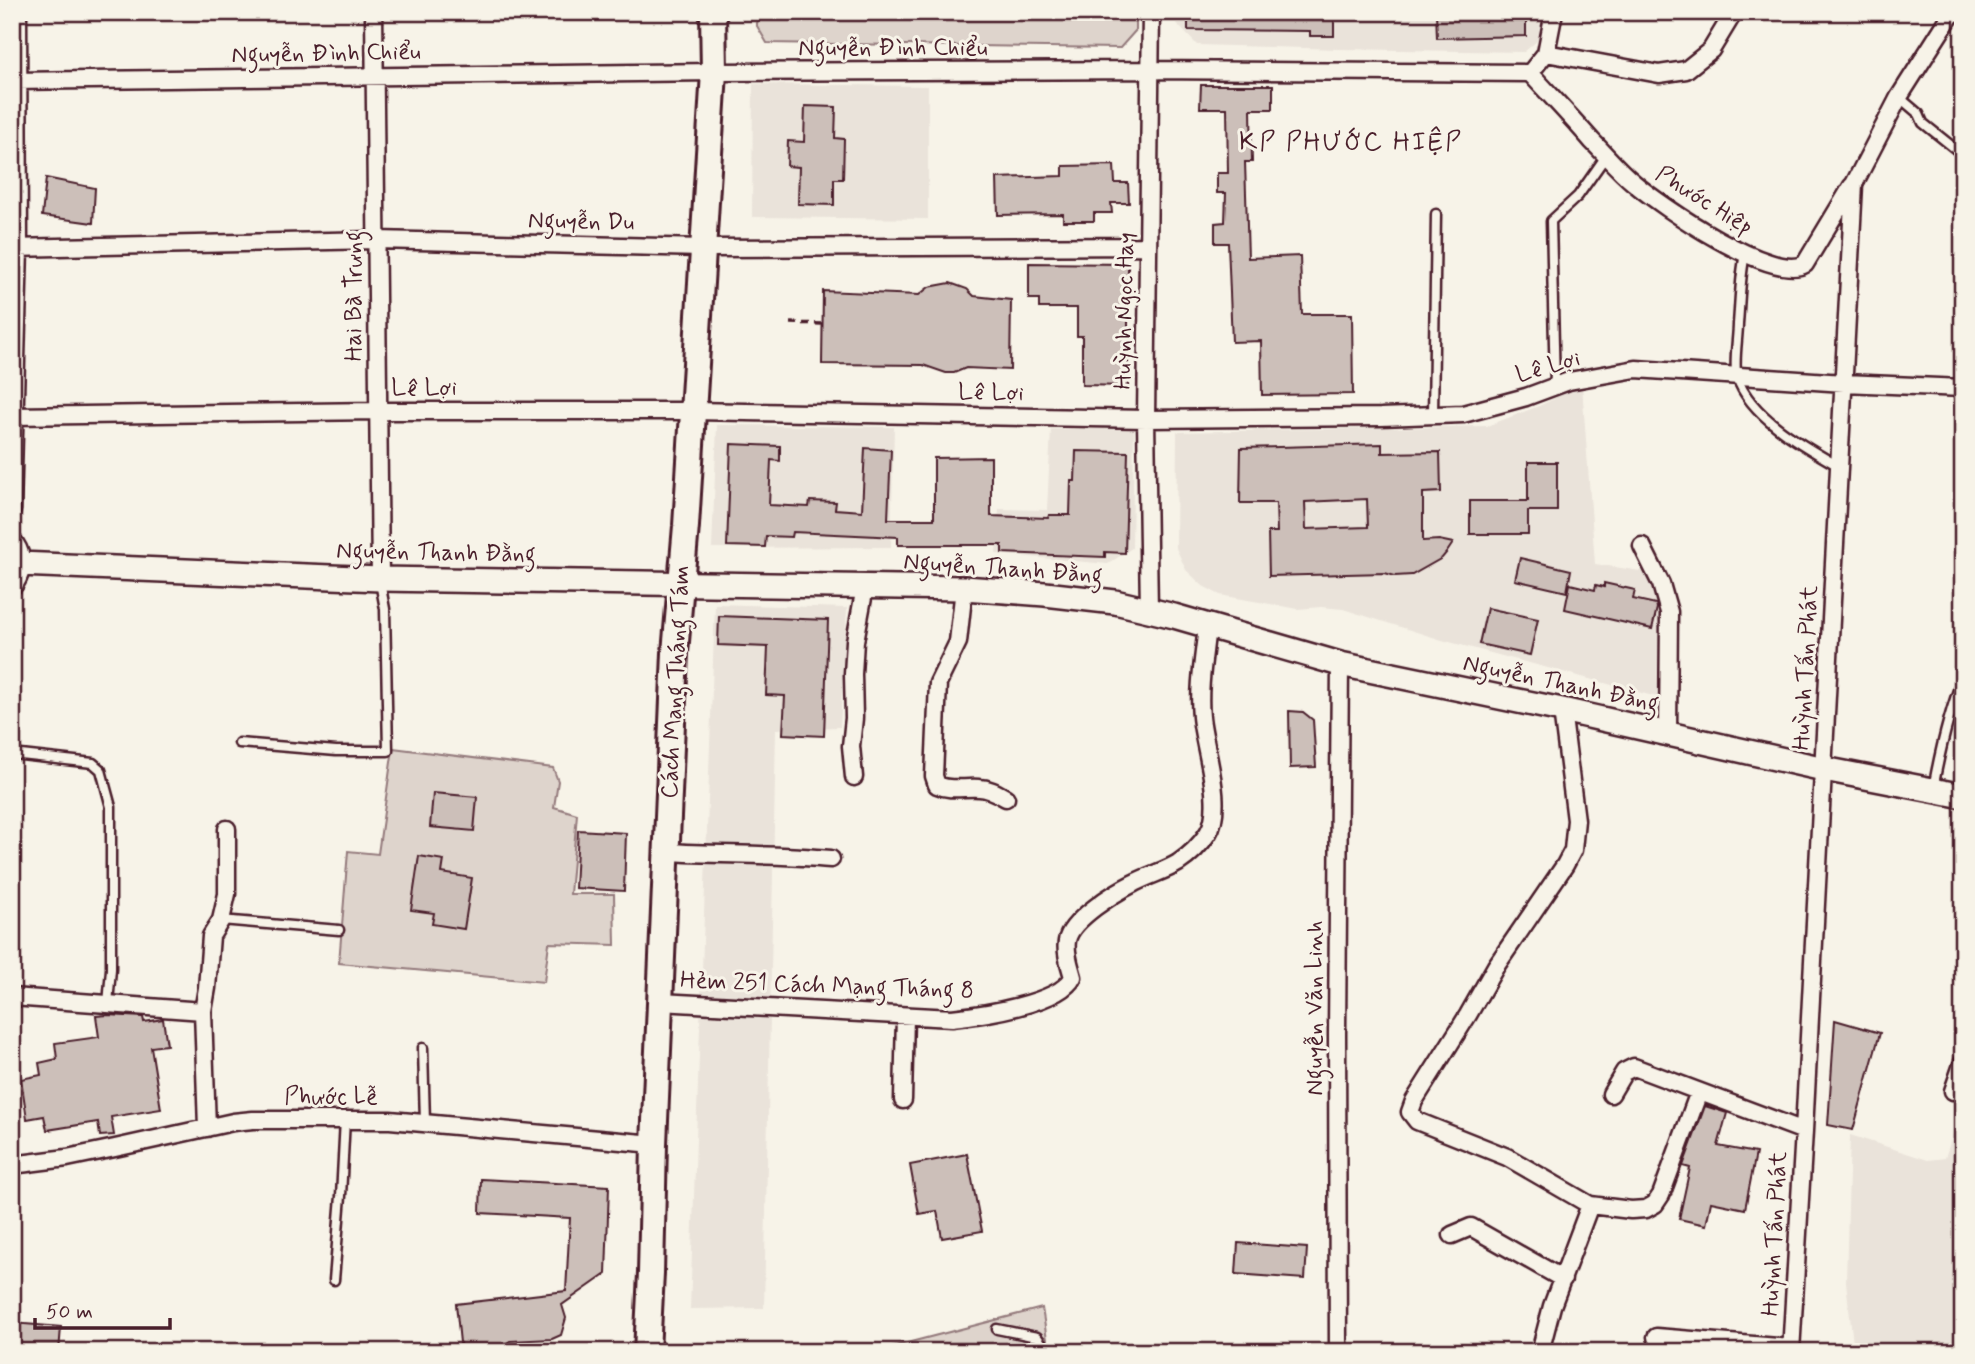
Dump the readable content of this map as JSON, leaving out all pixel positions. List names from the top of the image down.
{
  "streets": {
    "main road": ["Nguyễn Thanh Đằng", "Cách Mạng Tháng Tám"],
    "street": [
      "Nguyễn Đình Chiểu",
      "Phước Hiệp",
      "Nguyễn Du",
      "Hai Bà Trưng",
      "Huỳnh Ngọc Hay",
      "Lê Lợi",
      "Huỳnh Tấn Phát",
      "Hẻm 251 Cách Mạng Tháng 8",
      "Nguyễn Văn Linh",
      "Phước Lễ"
    ]
  },
  "crossings": [
    ["Nguyễn Đình Chiểu", "Phước Hiệp"],
    ["Nguyễn Đình Chiểu", "Hai Bà Trưng"],
    ["Nguyễn Đình Chiểu", "Huỳnh Ngọc Hay"],
    ["Nguyễn Đình Chiểu", "Cách Mạng Tháng Tám"],
    ["Phước Hiệp", "Huỳnh Tấn Phát"],
    ["Nguyễn Du", "Hai Bà Trưng"],
    ["Nguyễn Du", "Huỳnh Ngọc Hay"],
    ["Nguyễn Du", "Cách Mạng Tháng Tám"],
    ["Hai Bà Trưng", "Lê Lợi"],
    ["Hai Bà Trưng", "Nguyễn Thanh Đằng"],
    ["Huỳnh Ngọc Hay", "Lê Lợi"],
    ["Huỳnh Ngọc Hay", "Nguyễn Thanh Đằng"],
    ["Lê Lợi", "Huỳnh Tấn Phát"],
    ["Lê Lợi", "Cách Mạng Tháng Tám"],
    ["Nguyễn Thanh Đằng", "Huỳnh Tấn Phát"],
    ["Nguyễn Thanh Đằng", "Cách Mạng Tháng Tám"],
    ["Nguyễn Thanh Đằng", "Hẻm 251 Cách Mạng Tháng 8"],
    ["Nguyễn Thanh Đằng", "Nguyễn Văn Linh"],
    ["Cách Mạng Tháng Tám", "Hẻm 251 Cách Mạng Tháng 8"],
    ["Cách Mạng Tháng Tám", "Phước Lễ"]
  ],
  "districts": ["KP PHƯỚC HIỆP"],
  "scale_bar": "50 m"
}
